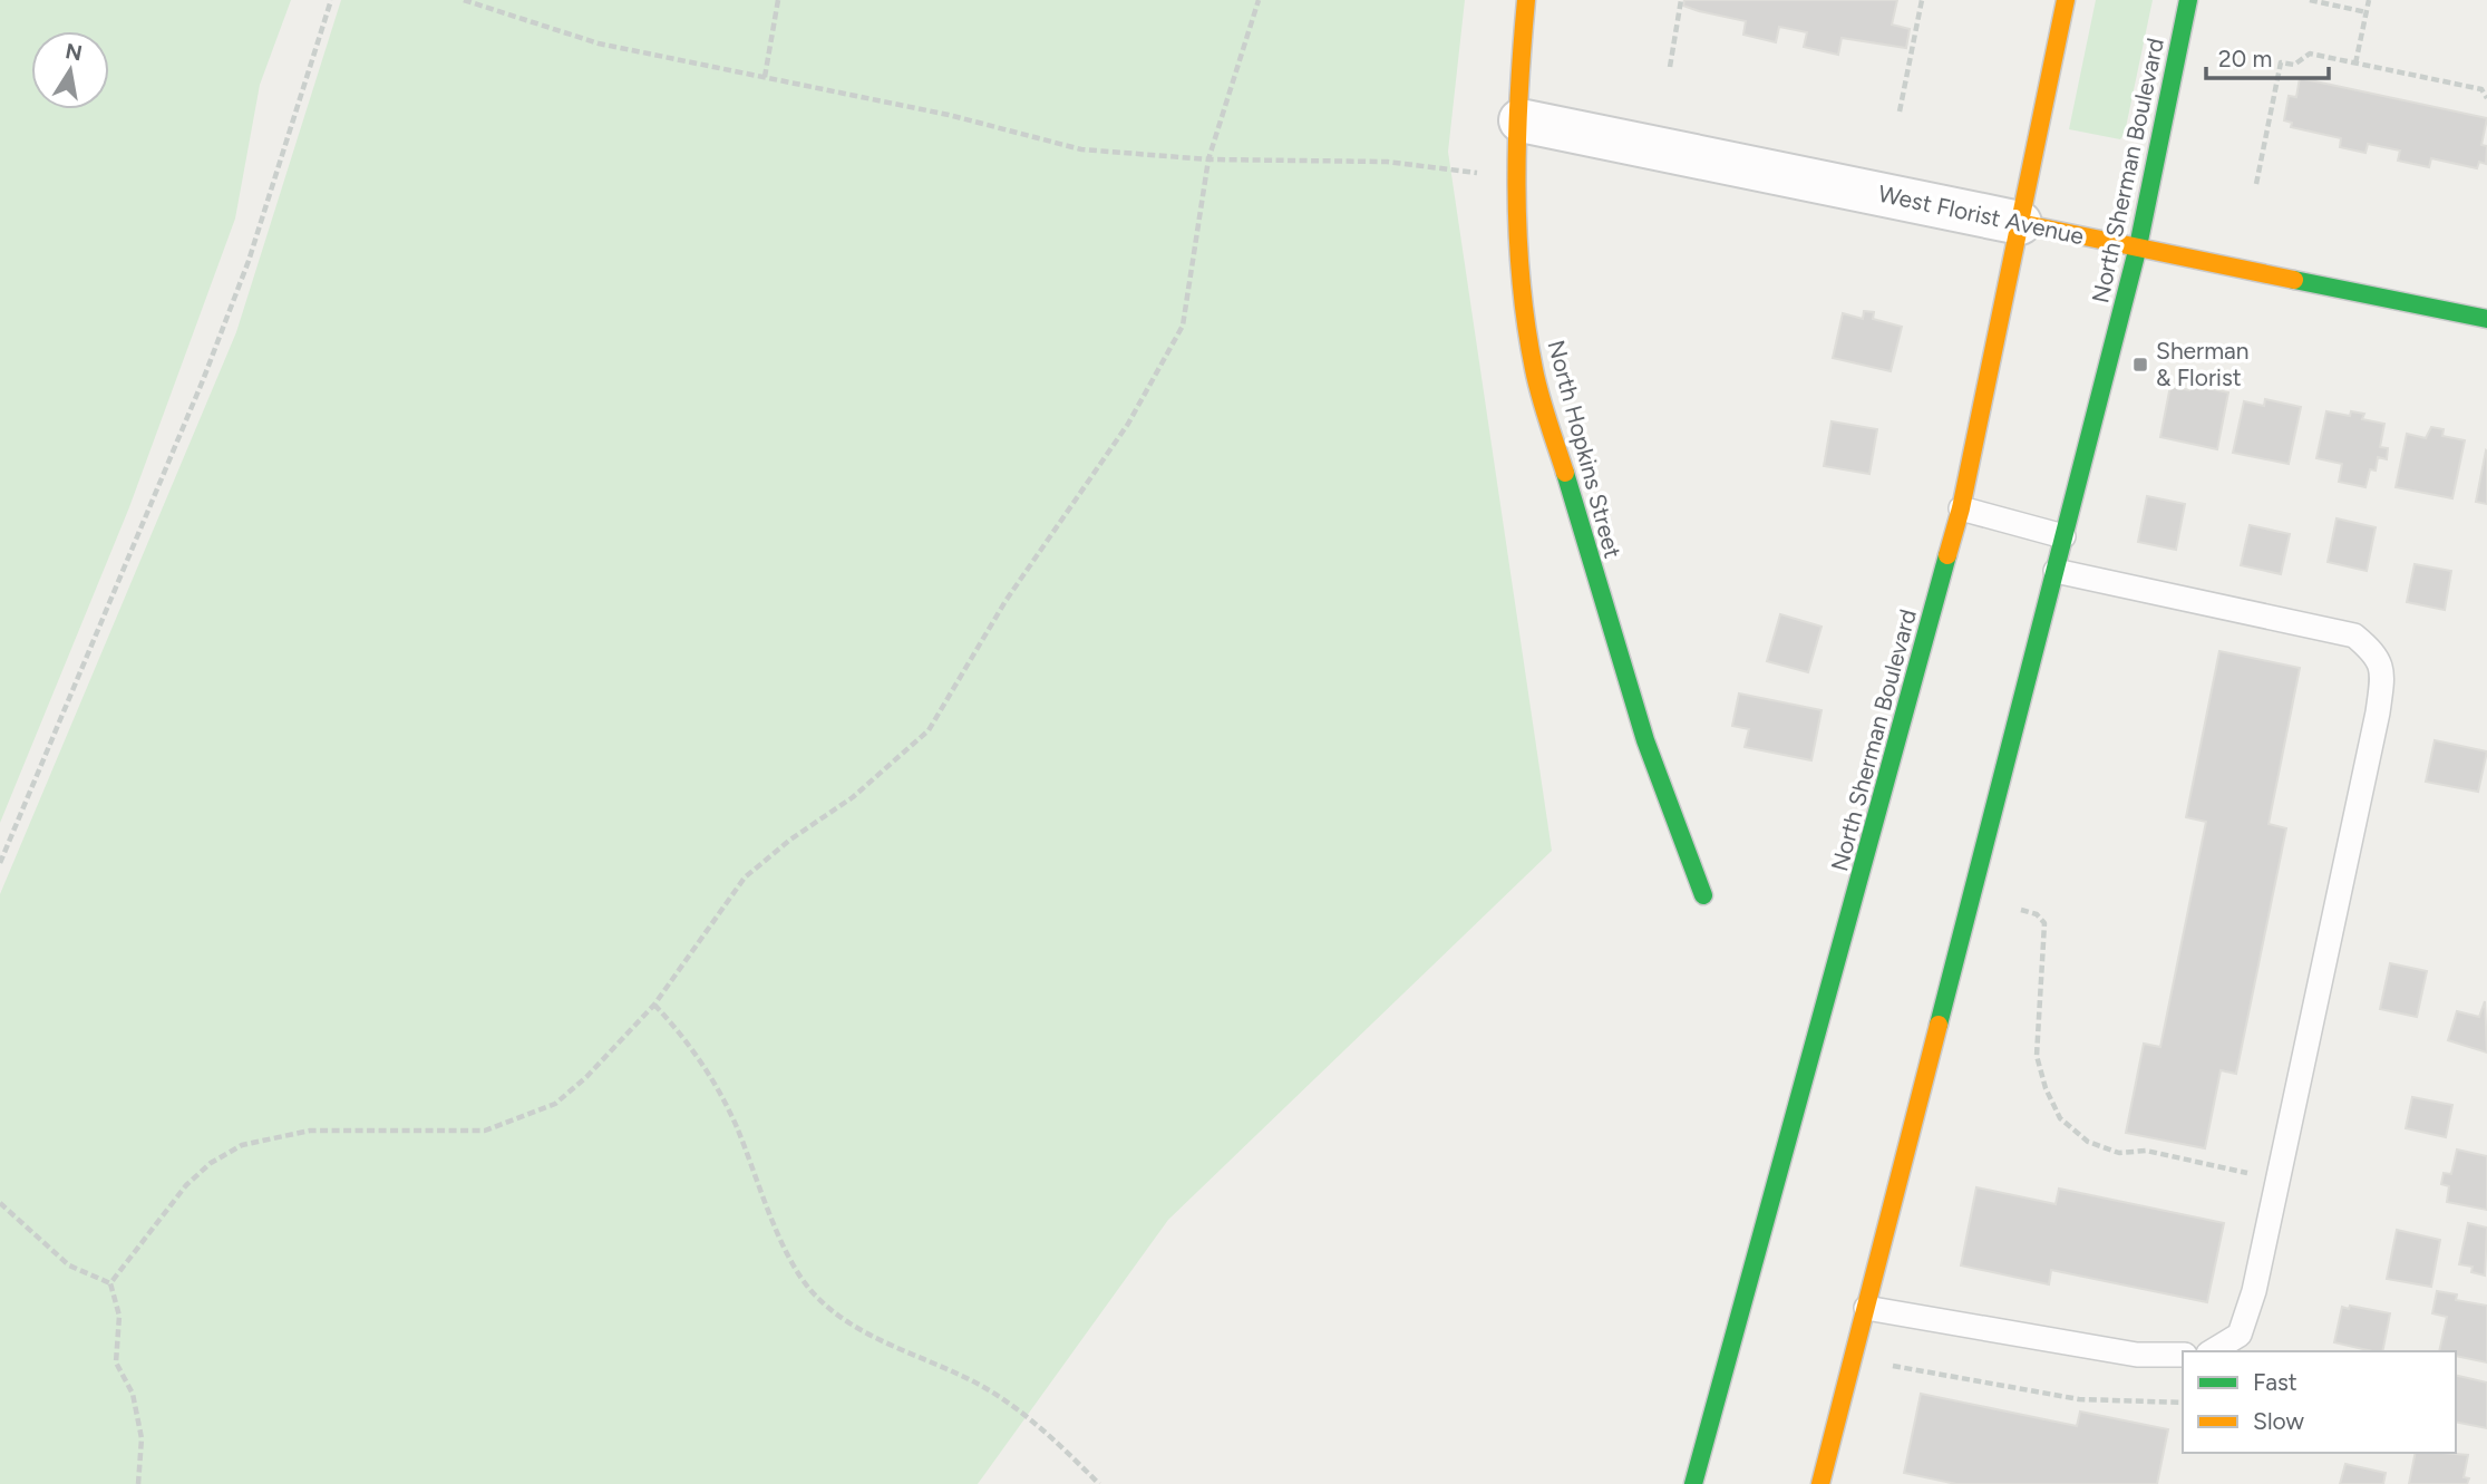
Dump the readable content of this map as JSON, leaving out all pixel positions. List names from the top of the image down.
{
  "streets": {
    "main road": ["North Sherman Boulevard", "West Florist Avenue", "North Hopkins Street"]
  },
  "crossings": [
    ["North Sherman Boulevard", "West Florist Avenue"],
    ["West Florist Avenue", "North Hopkins Street"]
  ],
  "places": {
    "transit": ["Sherman & Florist"]
  },
  "legend": ["Fast", "Slow"],
  "scale_bar": "20 m",
  "north": "top"
}
